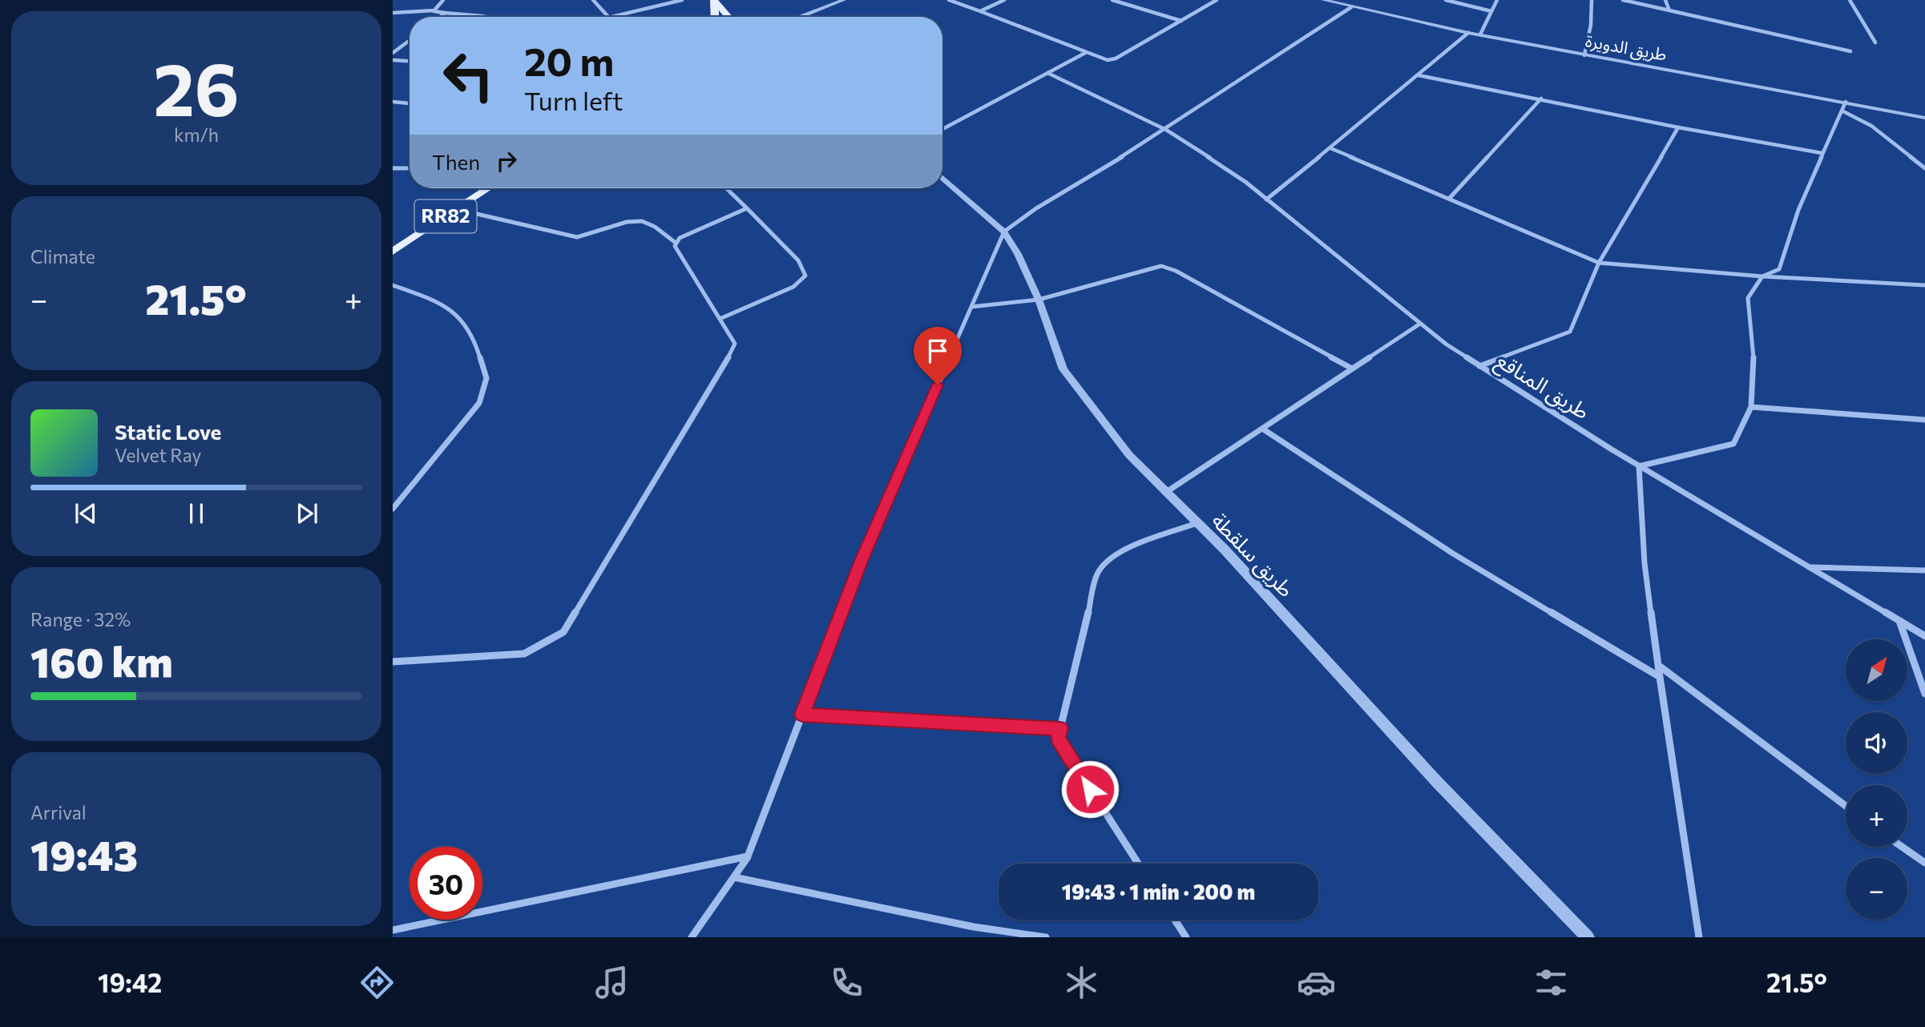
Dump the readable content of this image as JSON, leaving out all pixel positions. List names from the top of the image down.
{
  "streets": {
    "main road": ["RR82"],
    "street": ["طريق الدويرة", "طريق المناقع", "طريق سلقطة"]
  },
  "north": "top right",
  "page": {
    "tile": [
      ["26", "km/h"],
      "Climate",
      ["Range · 32%", "160 km"],
      ["Arrival", "19:43"]
    ],
    "turn": ["20 m", "Turn left"],
    "then": "Then",
    "heat": ["−", "21.5°", "+"],
    "song": ["Static Love", "Velvet Ray"],
    "map_buttons": ["+", "−"],
    "limit": "30",
    "trip": "19:43 · 1 min · 200 m",
    "tabs": ["19:42", "21.5°"]
  }
}
